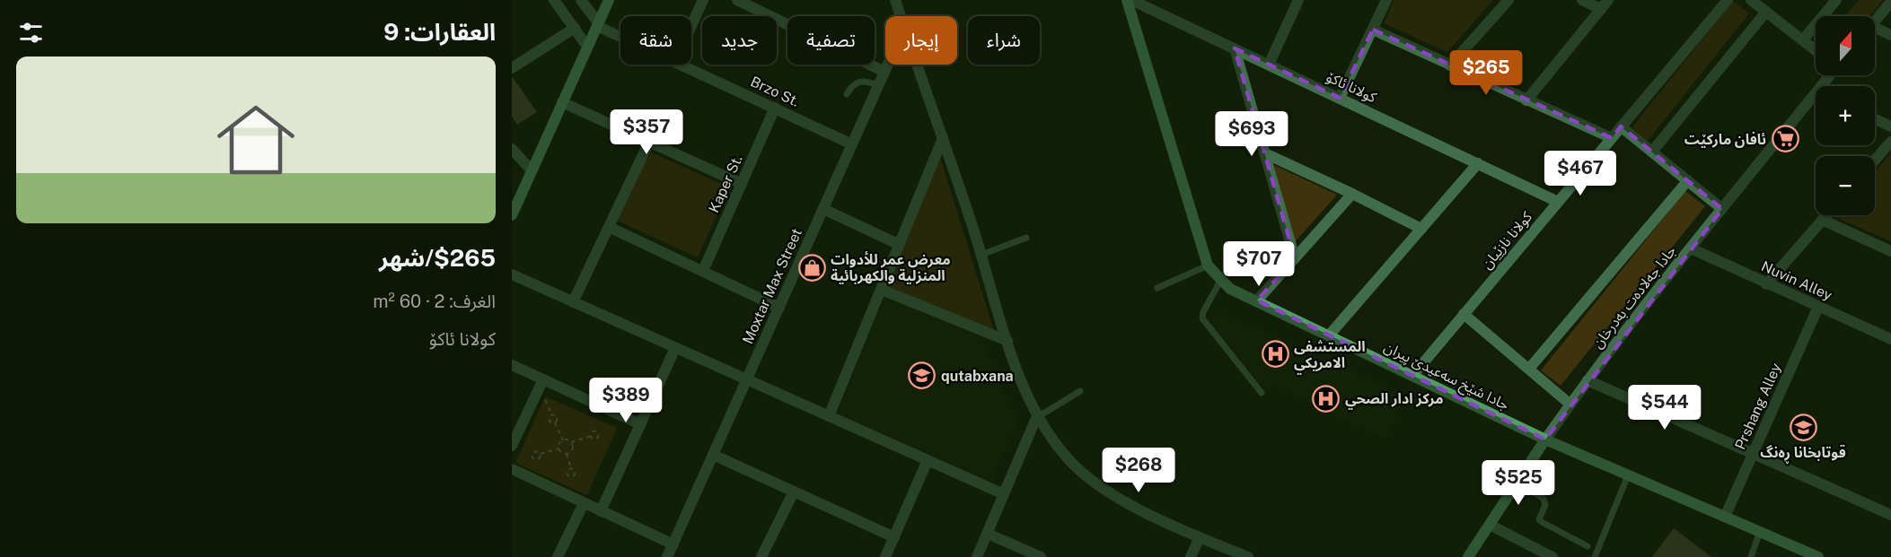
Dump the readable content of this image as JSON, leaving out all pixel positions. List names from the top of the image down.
{
  "streets": {
    "street": [
      "کولانا ئاکۆ",
      "Brzo St.",
      "Kaper St.",
      "کولانا نازێیان",
      "Nuvin Alley",
      "Moxtar Max Street",
      "جادا جەلادەت بەدرخان",
      "جادا شێخ سەعیدێ پیران",
      "Prshang Alley"
    ]
  },
  "crossings": [
    ["کولانا ئاکۆ", "کولانا نازێیان"],
    ["Brzo St.", "Kaper St."],
    ["Brzo St.", "Moxtar Max Street"],
    ["کولانا نازێیان", "جادا شێخ سەعیدێ پیران"],
    ["Nuvin Alley", "جادا جەلادەت بەدرخان"],
    ["Nuvin Alley", "Prshang Alley"],
    ["جادا جەلادەت بەدرخان", "جادا شێخ سەعیدێ پیران"],
    ["جادا شێخ سەعیدێ پیران", "Prshang Alley"]
  ],
  "places": {
    "supermarket": ["ئافان مارکێت"],
    "shop": ["معرض عمر للأدوات المنزلية والكهربائية"],
    "hospital": ["المستشفى الامريكي", "مركز ادار الصحي"],
    "school or university": ["qutabxana", "قوتابخانا ڕەنگ"]
  },
  "north": "top",
  "page": {
    "heading": "العقارات: 9",
    "map_buttons": ["+", "−"],
    "chip": [
      "شراء",
      "إيجار",
      "تصفية",
      "جديد",
      "شقة"
    ],
    "price": [
      "$265",
      "$357",
      "$693",
      "$467",
      "$707",
      "$389",
      "$544",
      "$268",
      "$525"
    ],
    "list": [
      {
        "name": "$265/شهر",
        "note": "الغرف: 2 · 60 m² · کولانا ئاکۆ"
      }
    ]
  }
}
